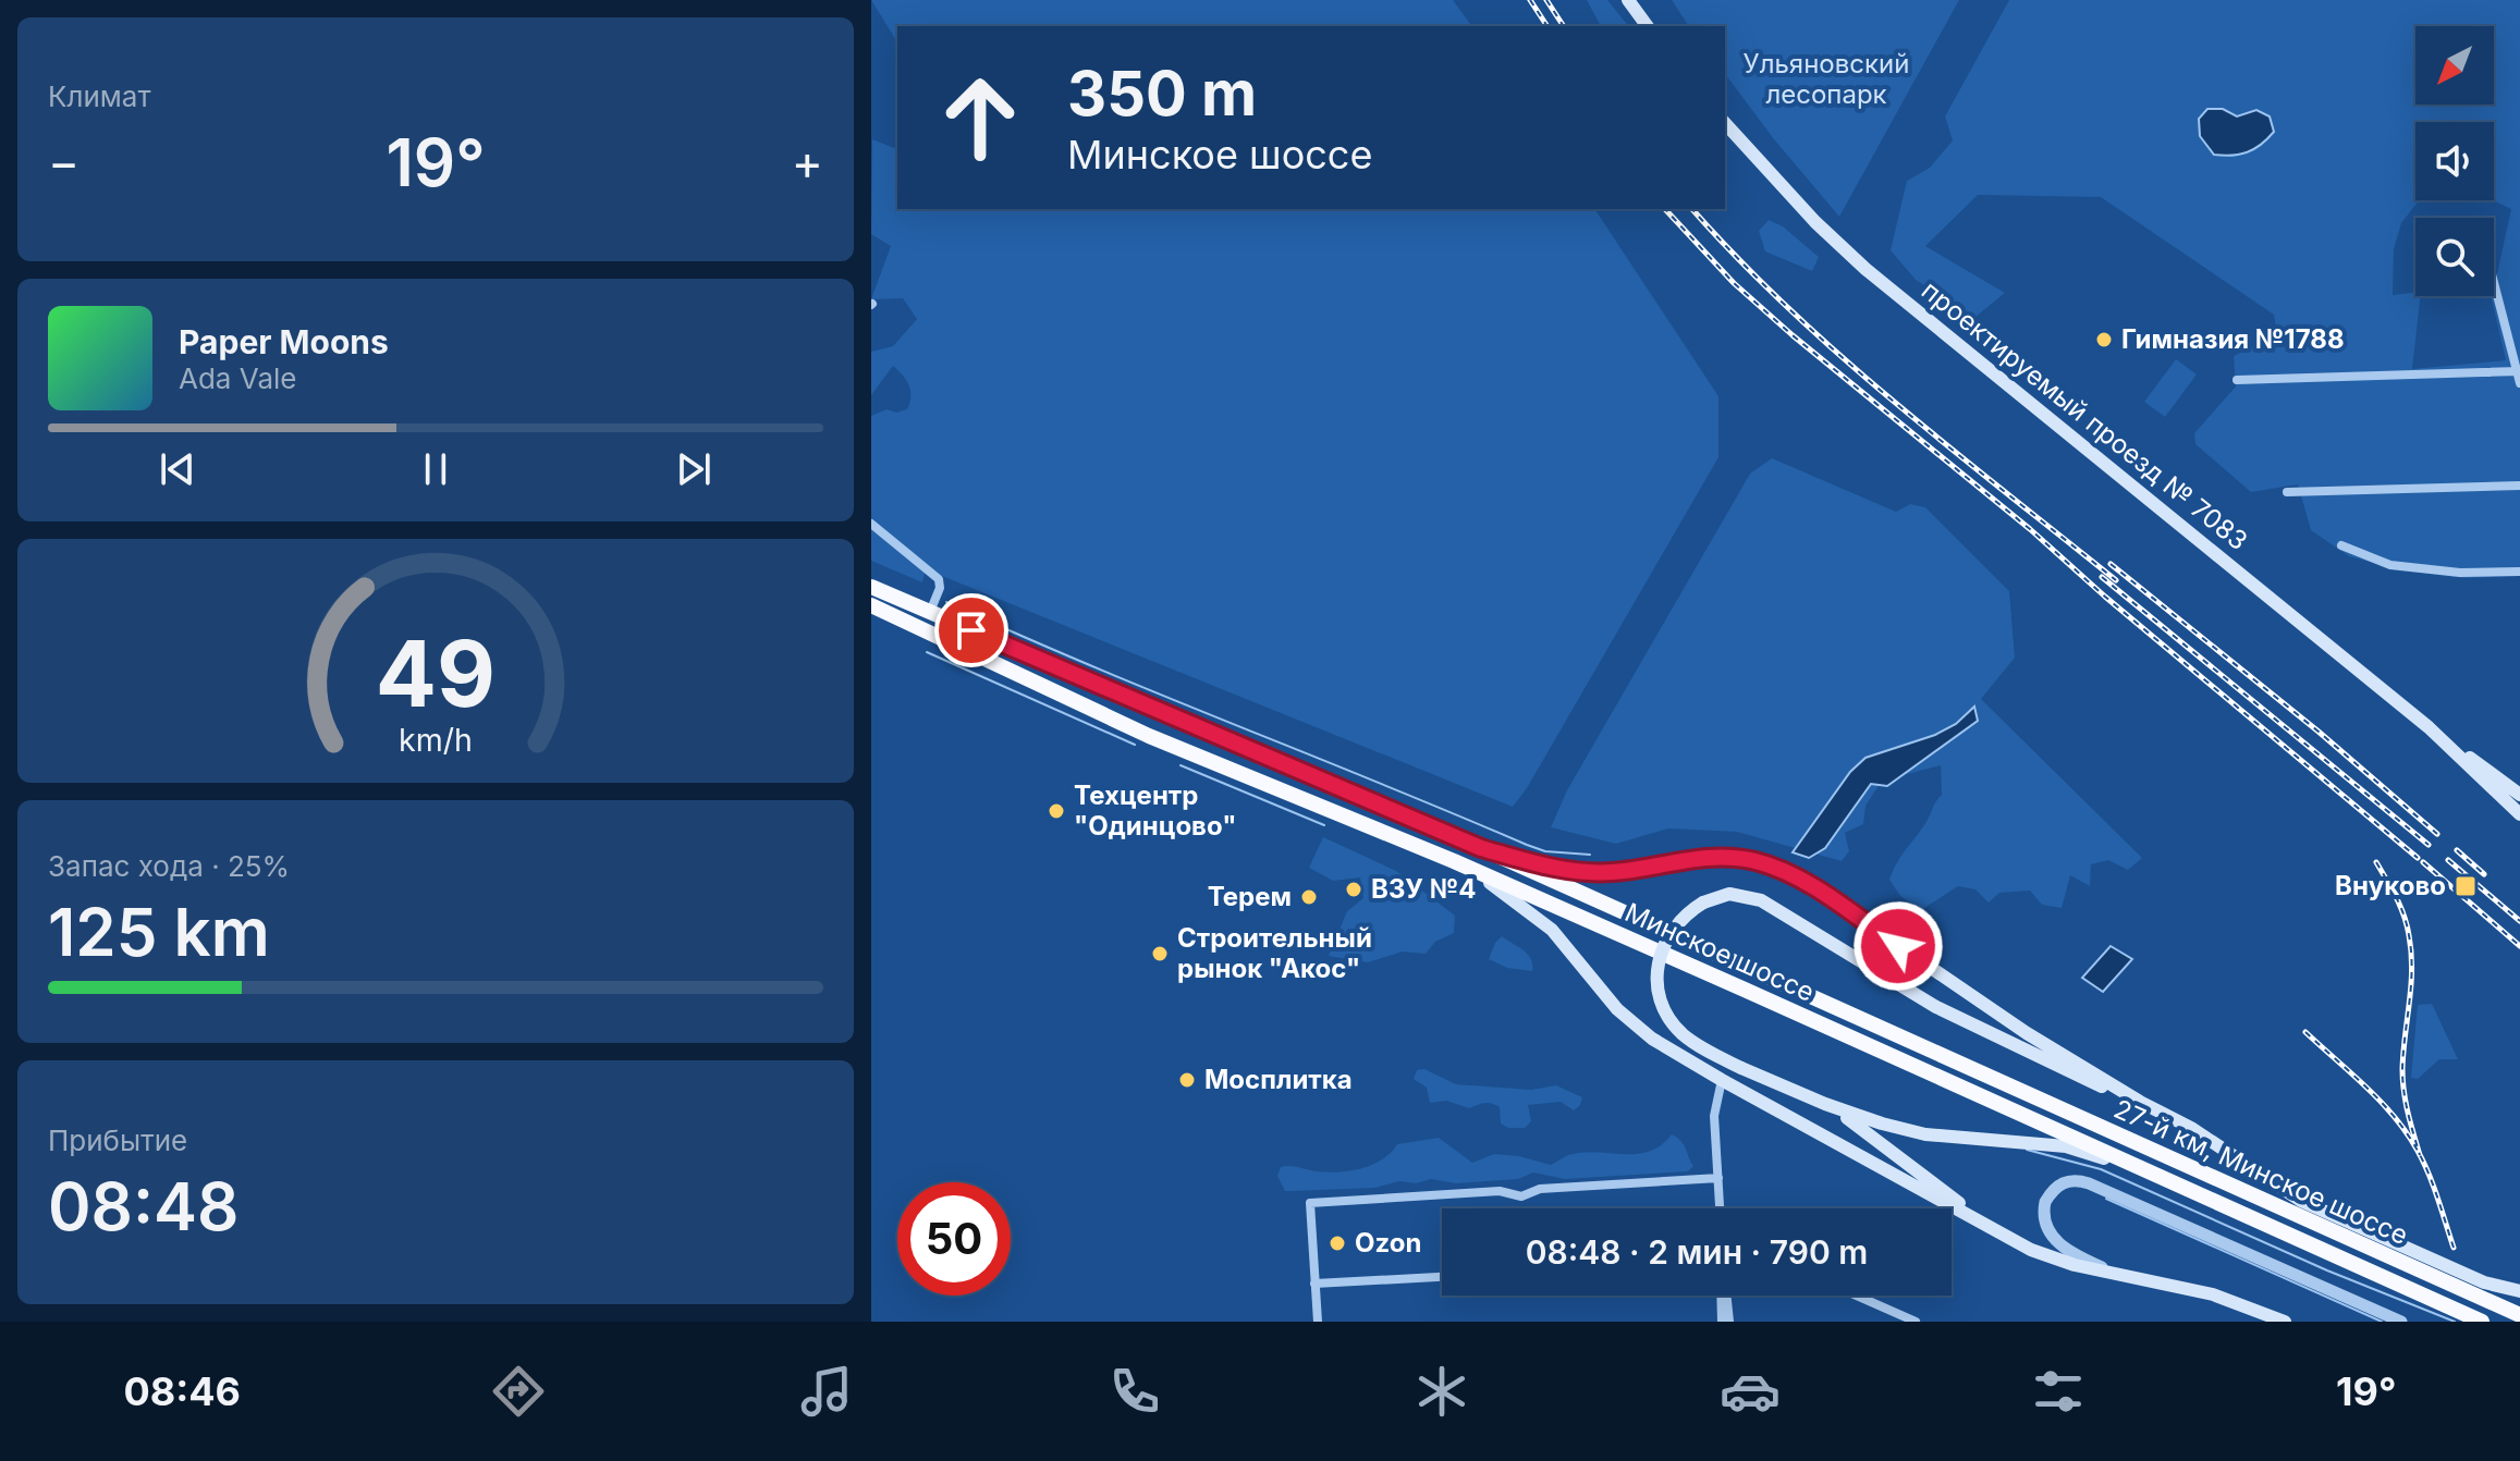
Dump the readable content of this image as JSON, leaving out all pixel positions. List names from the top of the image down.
{
  "streets": {
    "highway": ["Минское шоссе", "27-й км, Минское шоссе"],
    "main road": ["проектируемый проезд № 7083"]
  },
  "crossings": [
    ["Минское шоссе", "27-й км, Минское шоссе"]
  ],
  "parks": ["Ульяновский лесопарк"],
  "places": {
    "other": [
      "Гимназия №1788",
      "Техцентр \"Одинцово\"",
      "ВЗУ №4",
      "Терем",
      "Строительный рынок \"Акос\"",
      "Мосплитка",
      "Ozon"
    ],
    "transit": ["Внуково"]
  },
  "north": "bottom left",
  "page": {
    "tile": [
      "Климат",
      ["Запас хода · 25%", "125 km"],
      ["Прибытие", "08:48"]
    ],
    "turn": ["350 m", "Минское шоссе"],
    "heat": ["−", "19°", "+"],
    "song": ["Paper Moons", "Ada Vale"],
    "limit": "50",
    "trip": "08:48 · 2 мин · 790 m",
    "tabs": ["08:46", "19°"],
    "gauge": ["49", "km/h"]
  }
}
